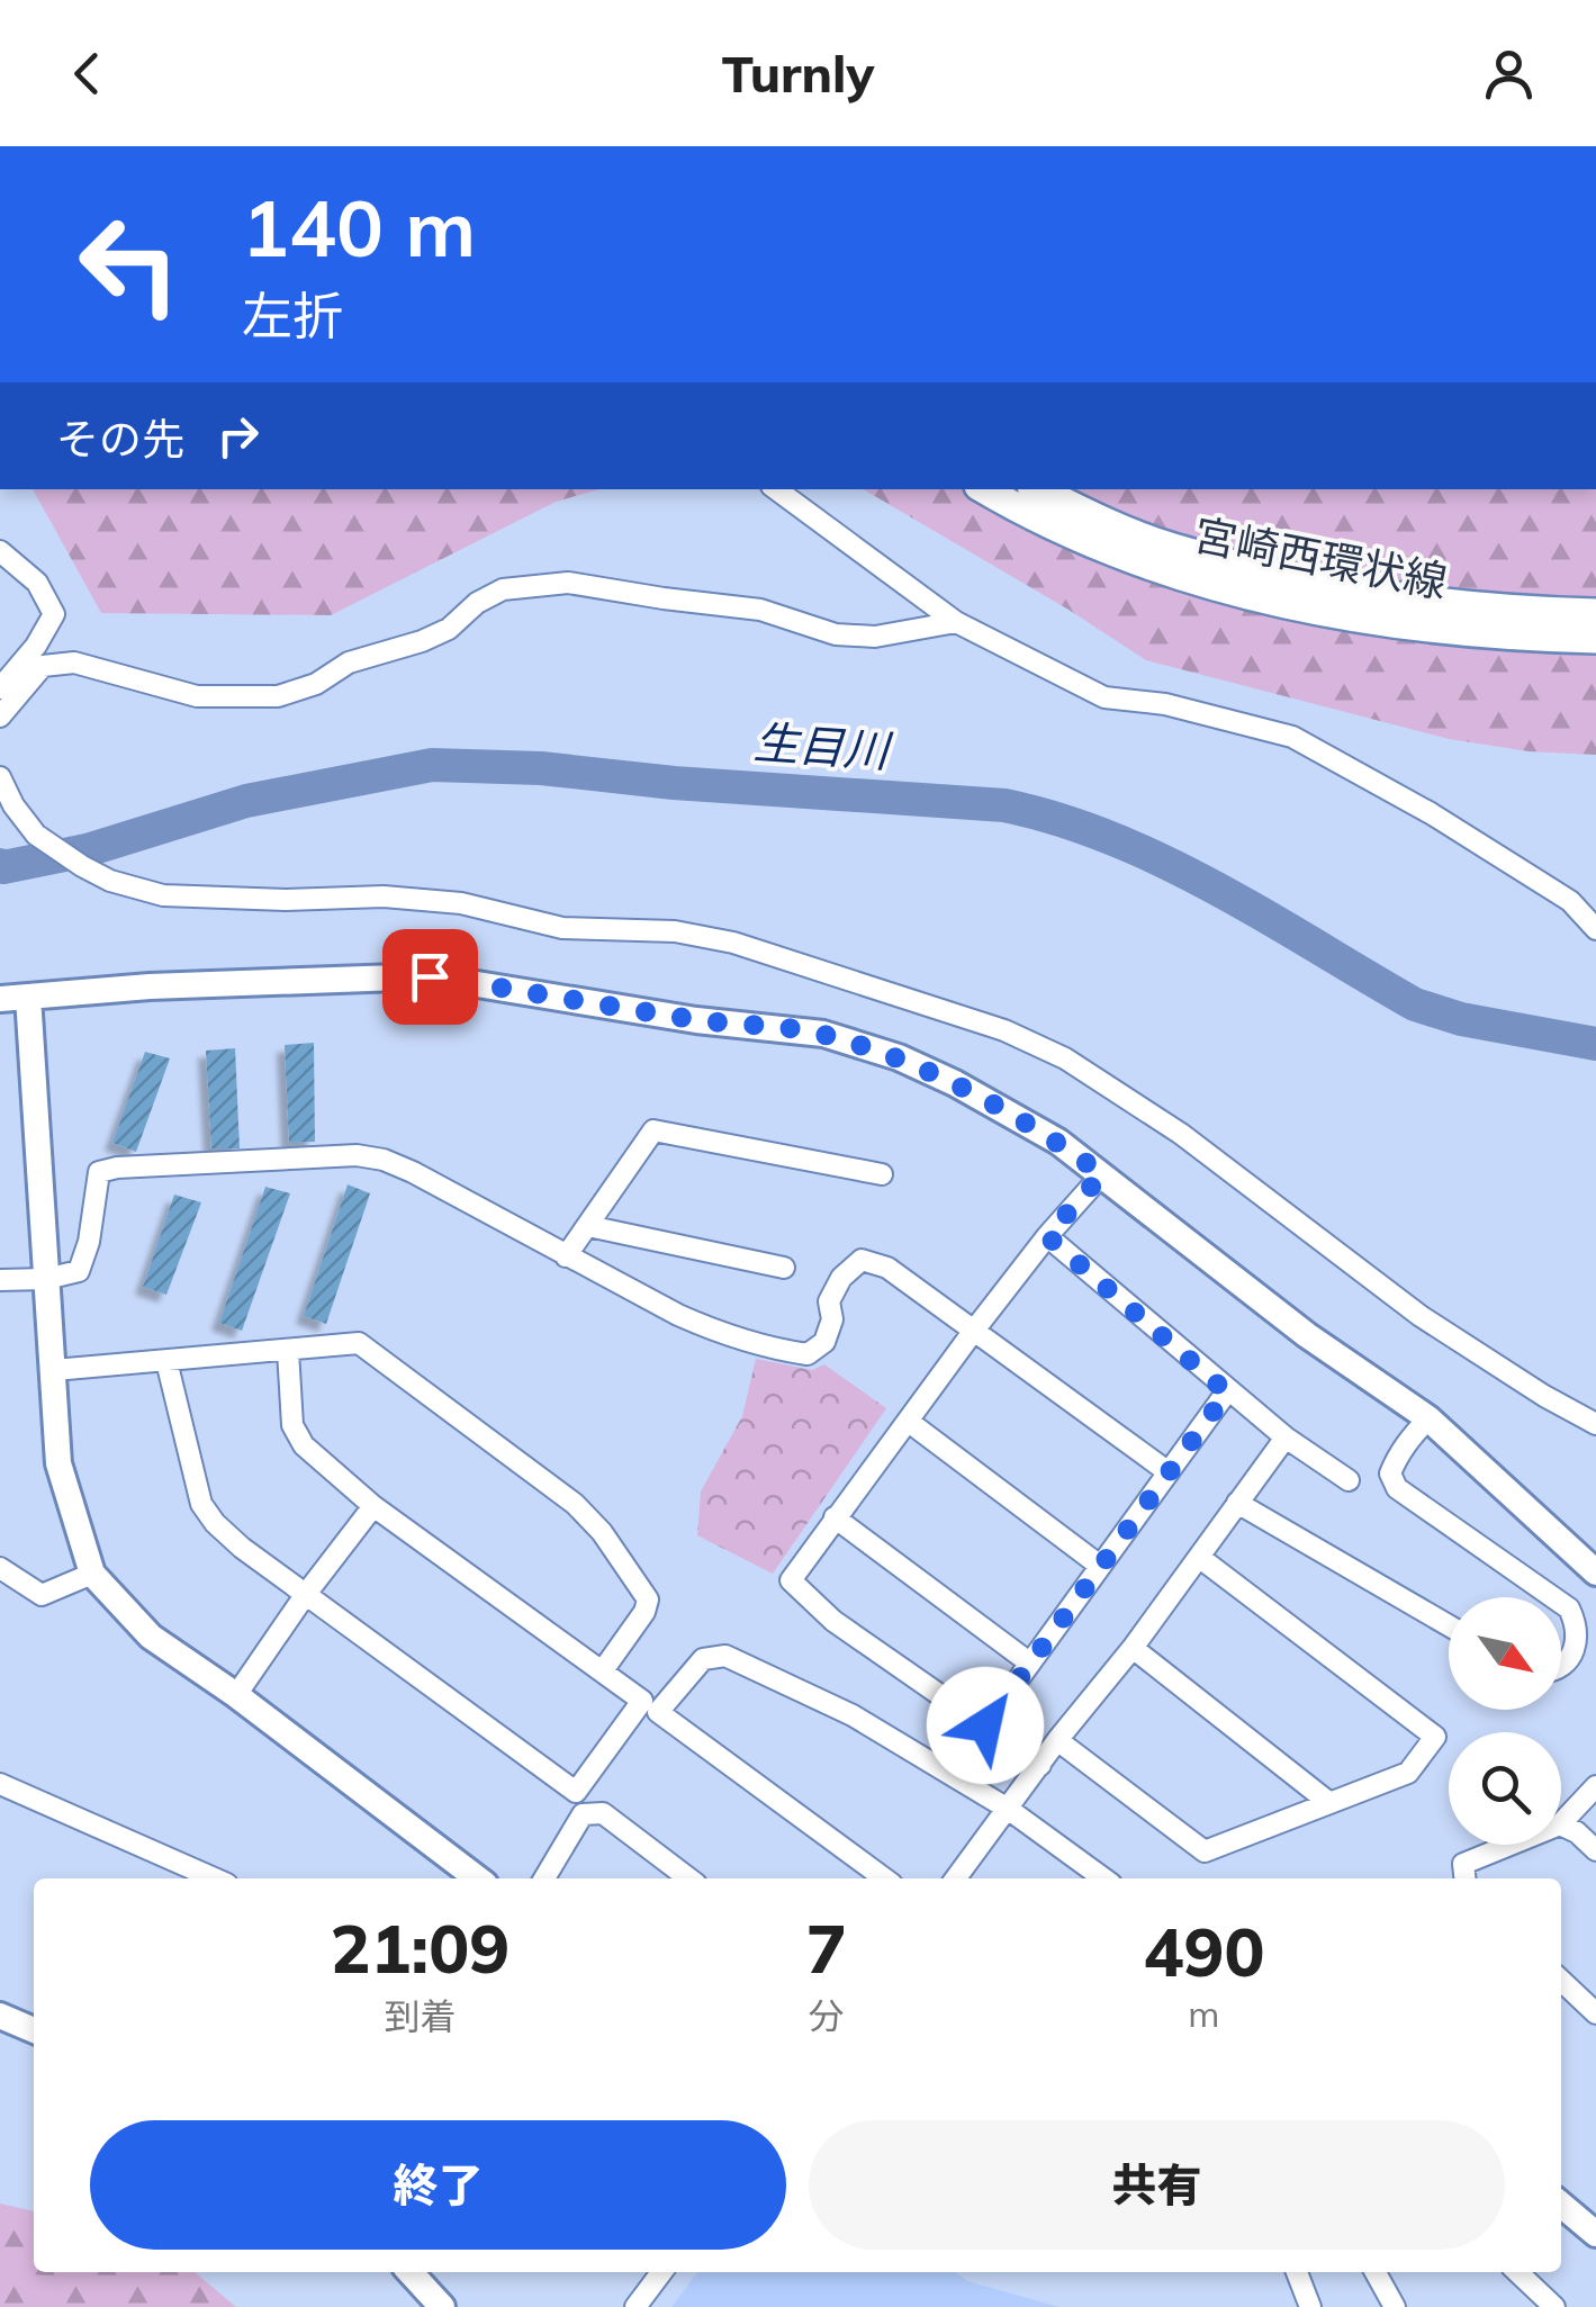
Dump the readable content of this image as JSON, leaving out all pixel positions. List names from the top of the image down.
{
  "streets": {
    "main road": ["宮崎西環状線"]
  },
  "water": ["生目川"],
  "north": "bottom right",
  "page": {
    "header": "Turnly",
    "turn": ["140 m", "左折"],
    "then": "その先",
    "eta": [
      "21:09",
      "到着",
      "7",
      "分",
      "490",
      "m"
    ],
    "buttons": ["終了", "共有"]
  }
}
